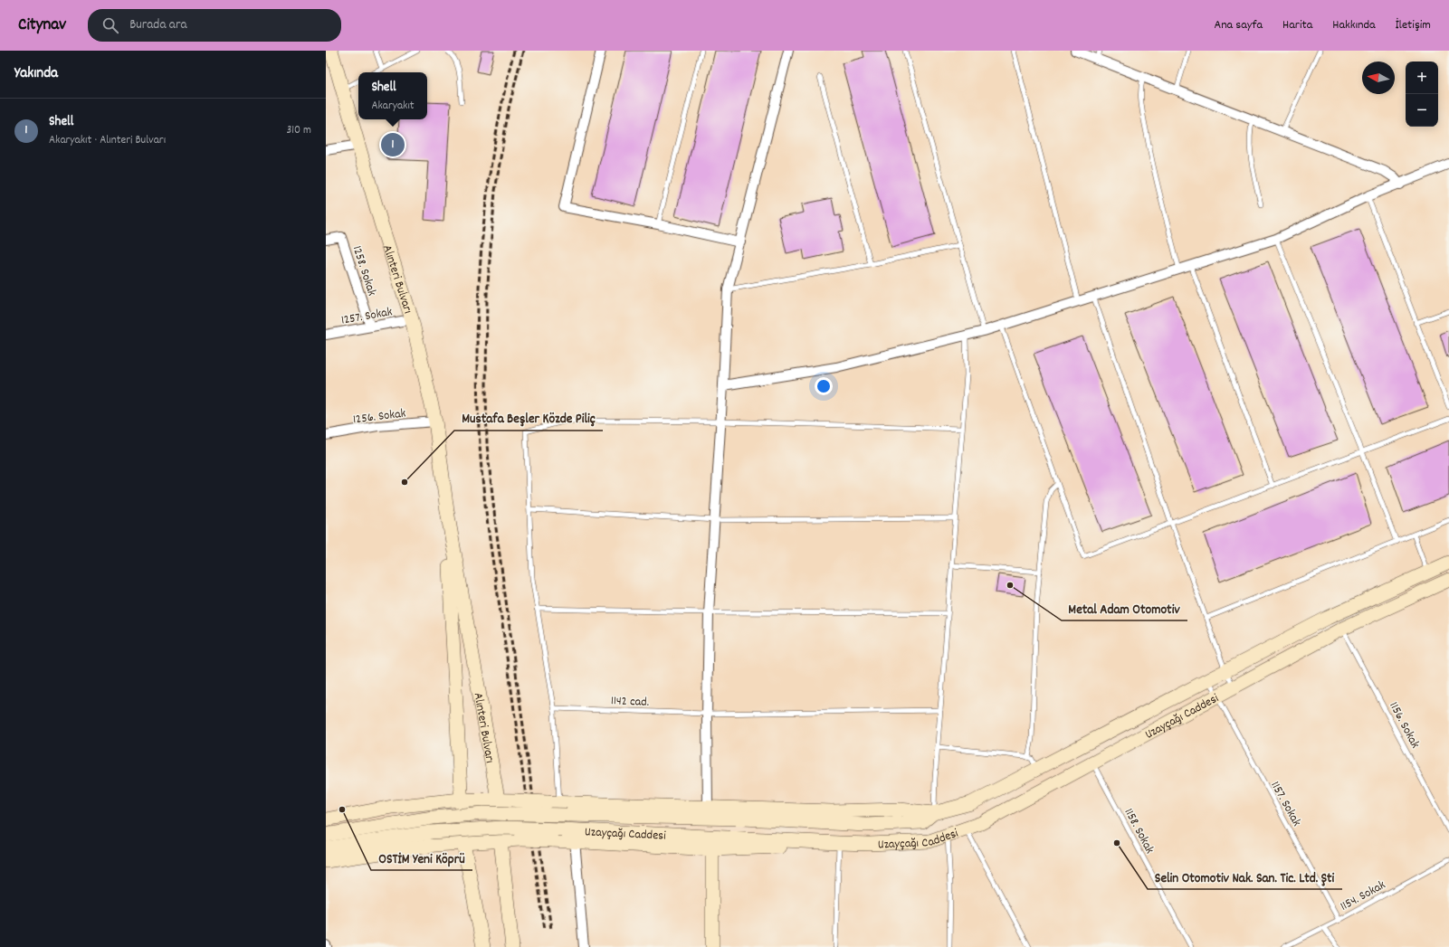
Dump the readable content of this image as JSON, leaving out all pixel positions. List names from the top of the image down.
{
  "streets": {
    "main road": ["Alınteri Bulvarı", "Uzayçağı Caddesi"],
    "street": ["1258. Sokak", "1257. Sokak", "1256. Sokak"],
    "lane": [
      "1142 cad.",
      "1156. Sokak",
      "1157. Sokak",
      "1158. Sokak",
      "1154. Sokak"
    ]
  },
  "crossings": [
    ["1258. Sokak", "1257. Sokak"],
    ["Alınteri Bulvarı", "1257. Sokak"],
    ["Alınteri Bulvarı", "1256. Sokak"],
    ["Uzayçağı Caddesi", "1156. Sokak"],
    ["Uzayçağı Caddesi", "1157. Sokak"],
    ["Uzayçağı Caddesi", "1158. Sokak"],
    ["1157. Sokak", "1154. Sokak"]
  ],
  "places": [
    "Mustafa Beşler Közde Piliç",
    "Metal Adam Otomotiv",
    "OSTİM Yeni Köprü",
    "Selin Otomotiv Nak. San. Tic. Ltd. Şti"
  ],
  "north": "left",
  "page": {
    "header": "Citynav",
    "search": "Burada ara",
    "nav": [
      "Ana sayfa",
      "Harita",
      "Hakkında",
      "İletişim"
    ],
    "heading": "Yakında",
    "map_buttons": ["+", "−"],
    "popup": ["Shell", "Akaryakıt"],
    "list": [
      {
        "mark": "1",
        "name": "Shell",
        "note": "Akaryakıt · Alınteri Bulvarı",
        "value": "310 m"
      }
    ],
    "pins": "1"
  }
}
